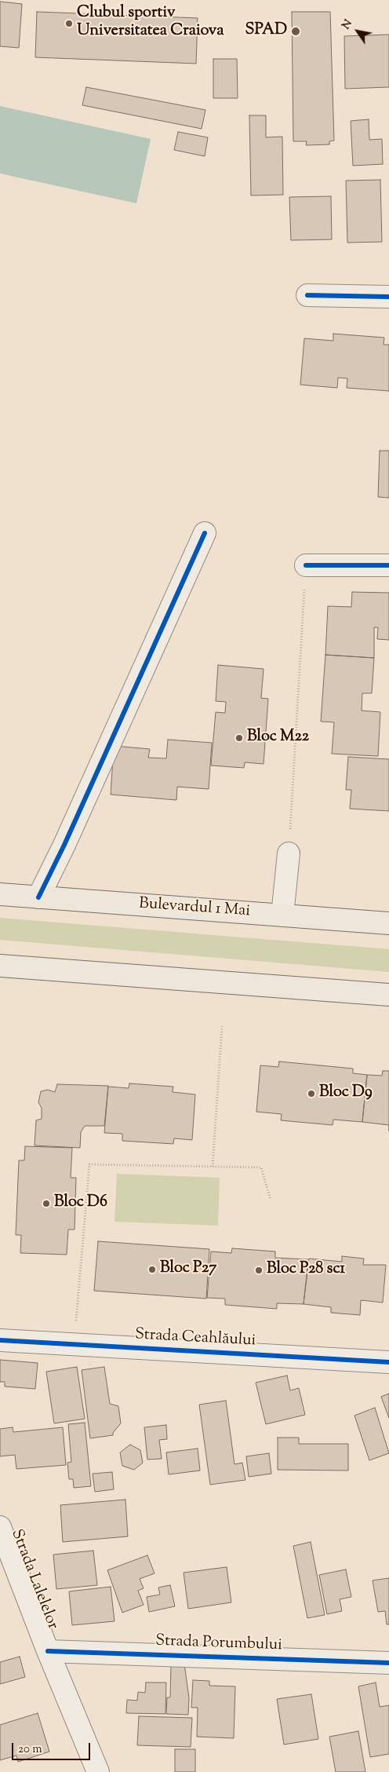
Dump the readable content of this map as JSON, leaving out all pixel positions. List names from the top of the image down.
{
  "streets": {
    "main road": ["Bulevardul 1 Mai"],
    "street": ["Strada Ceahlăului", "Strada Lalelelor", "Strada Porumbului"]
  },
  "crossings": [
    ["Strada Lalelelor", "Strada Porumbului"]
  ],
  "places": [
    "Clubul sportiv Universitatea Craiova",
    "SPAD",
    "Bloc M22",
    "Bloc D9",
    "Bloc D6",
    "Bloc P27",
    "Bloc P28 sc1"
  ],
  "scale_bar": "20 m",
  "north": "top left"
}
